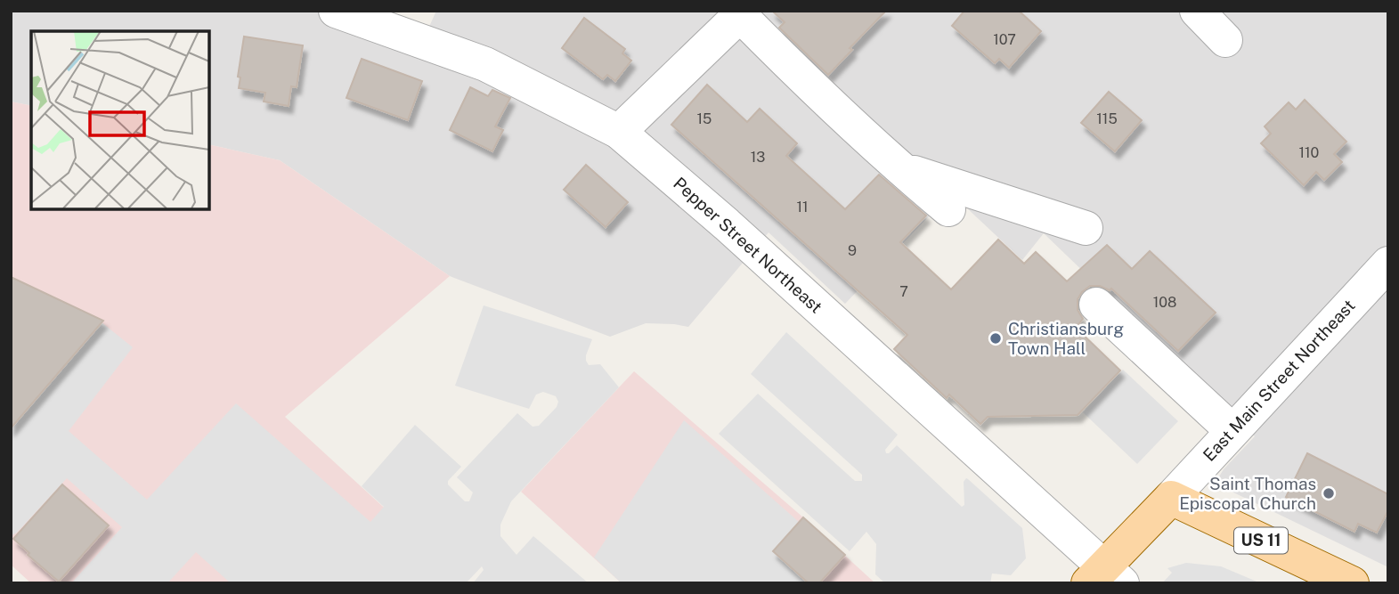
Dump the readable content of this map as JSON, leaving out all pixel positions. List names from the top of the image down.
{
  "streets": {
    "main road": ["US 11"],
    "street": ["Pepper Street Northeast", "East Main Street Northeast"]
  },
  "crossings": [
    ["East Main Street Northeast", "US 11"]
  ],
  "places": ["Christiansburg Town Hall", "Saint Thomas Episcopal Church"],
  "house_numbers": [
    "107",
    "15",
    "115",
    "110",
    "13",
    "11",
    "9",
    "7",
    "108"
  ]
}
